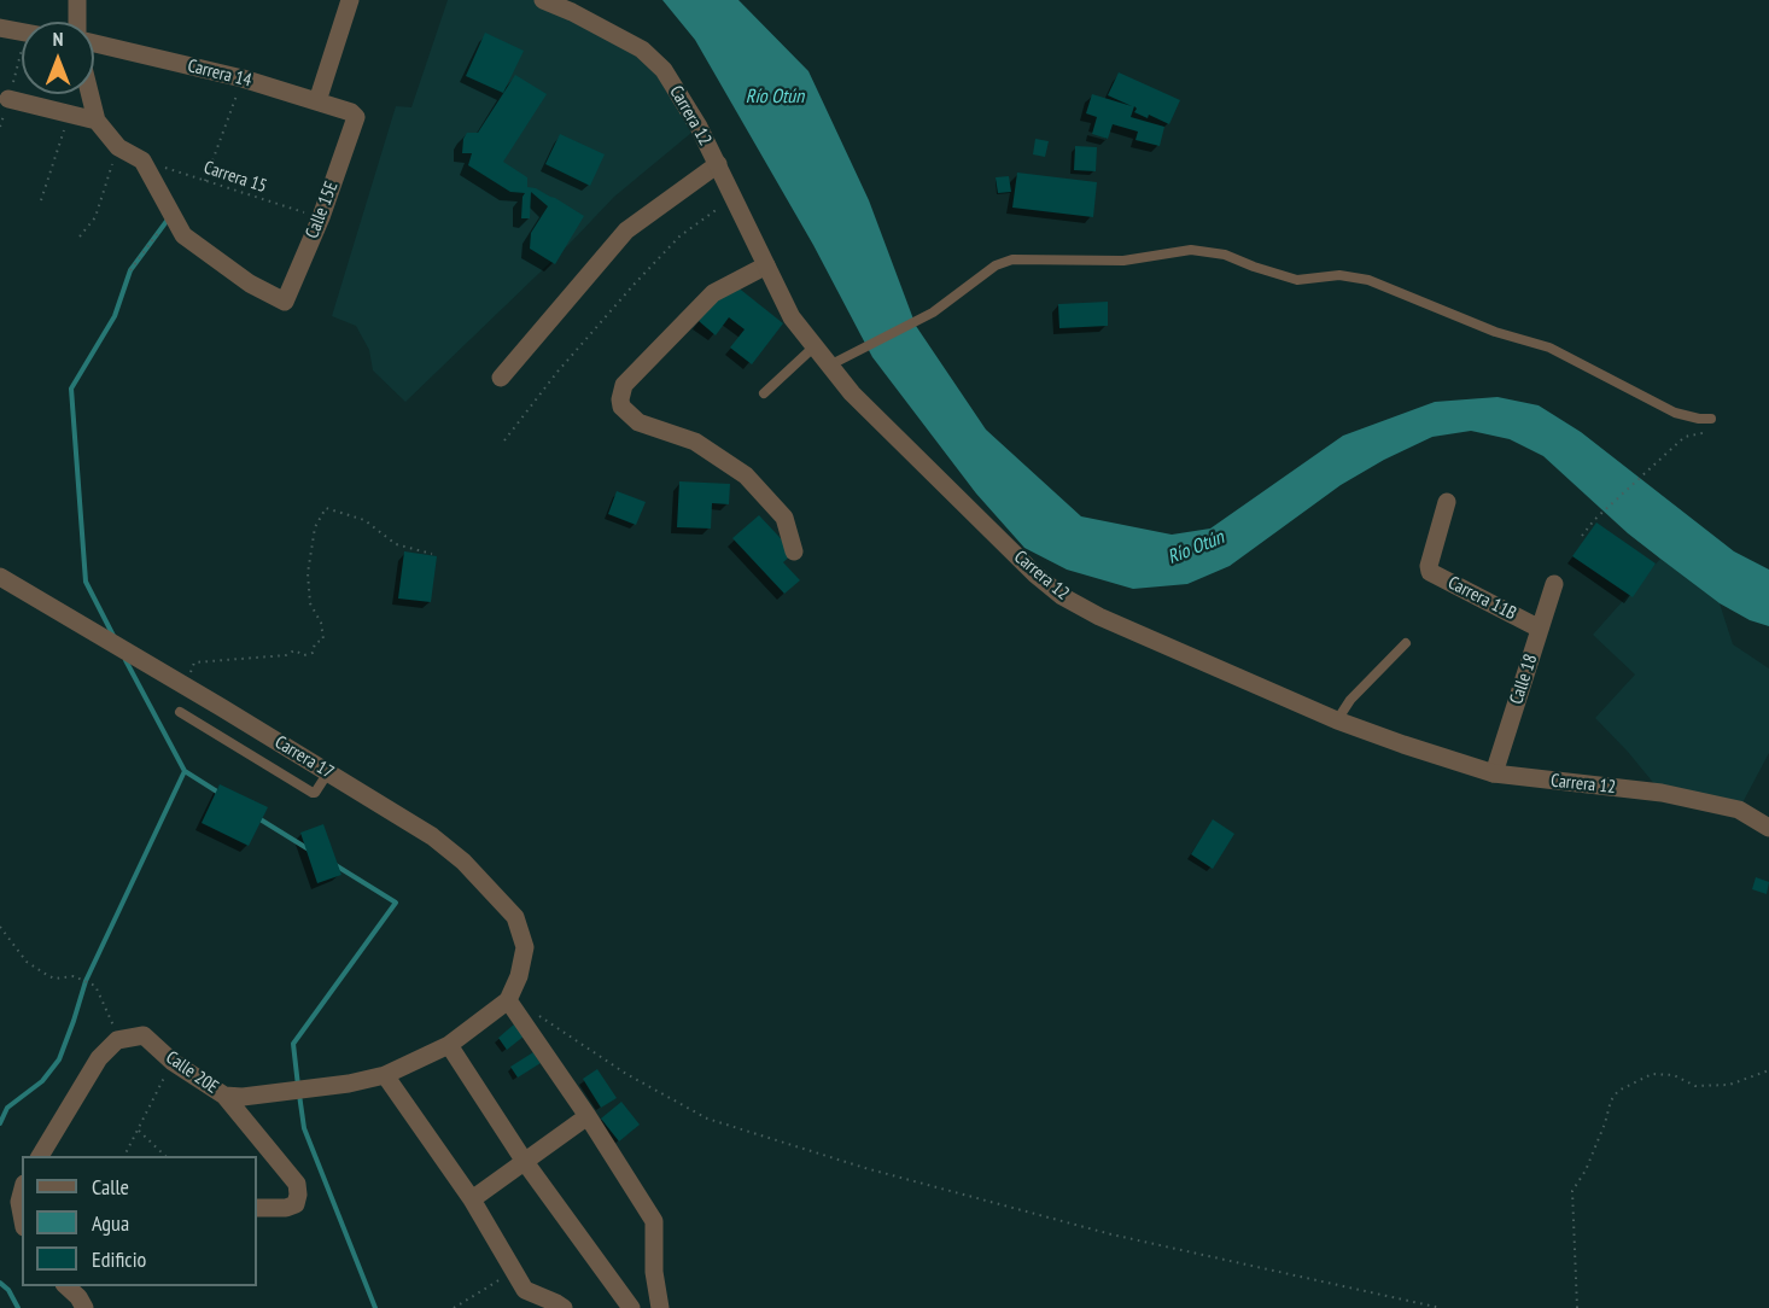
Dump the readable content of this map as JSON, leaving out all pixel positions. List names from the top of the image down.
{
  "streets": {
    "street": [
      "Carrera 14",
      "Carrera 12",
      "Calle 15E",
      "Carrera 11B",
      "Calle 18",
      "Carrera 17",
      "Calle 20E"
    ],
    "path": ["Carrera 15"]
  },
  "crossings": [
    ["Carrera 14", "Calle 15E"],
    ["Carrera 12", "Calle 18"],
    ["Carrera 15", "Calle 15E"],
    ["Carrera 11B", "Calle 18"],
    ["Carrera 17", "Calle 20E"]
  ],
  "water": ["Río Otún"],
  "legend": ["Calle", "Agua", "Edificio"],
  "north": "top"
}
